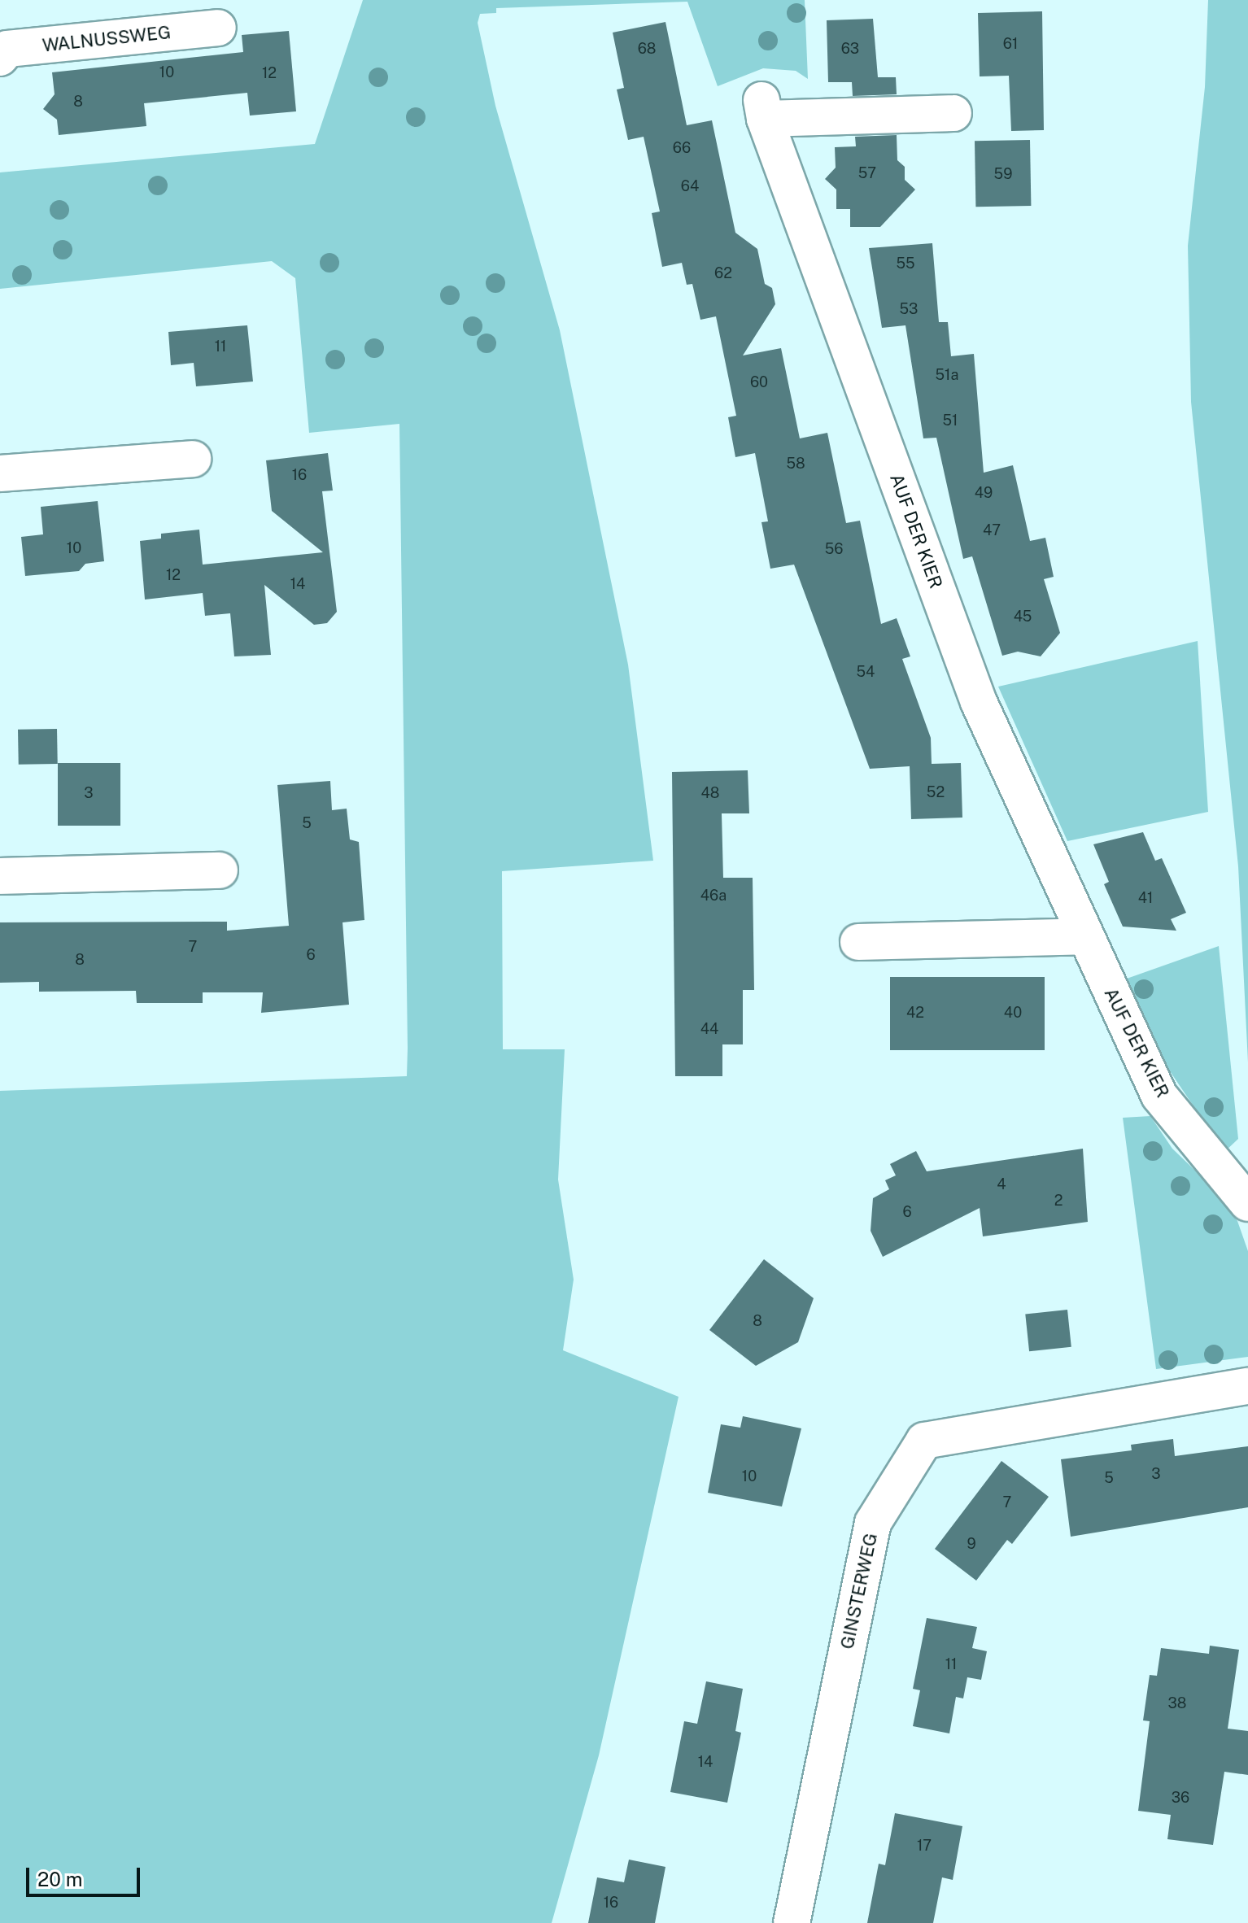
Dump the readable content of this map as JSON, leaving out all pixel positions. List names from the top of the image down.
{
  "streets": {
    "street": ["WALNUSSWEG", "AUF DER KIER", "GINSTERWEG"]
  },
  "house_numbers": [
    "61",
    "68",
    "63",
    "10",
    "12",
    "8",
    "66",
    "57",
    "59",
    "64",
    "55",
    "62",
    "53",
    "11",
    "51a",
    "60",
    "51",
    "58",
    "16",
    "49",
    "47",
    "10",
    "56",
    "12",
    "14",
    "45",
    "54",
    "52",
    "3",
    "48",
    "5",
    "46a",
    "41",
    "7",
    "6",
    "8",
    "42",
    "40",
    "44",
    "4",
    "2",
    "6",
    "8",
    "3",
    "10",
    "5",
    "7",
    "9",
    "11",
    "38",
    "14",
    "36",
    "17",
    "16"
  ],
  "scale_bar": "20 m"
}
